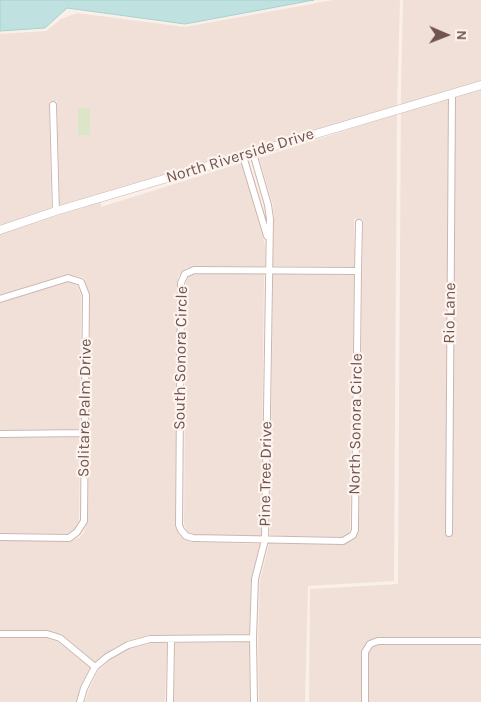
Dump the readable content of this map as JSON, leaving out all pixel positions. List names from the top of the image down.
{
  "streets": {
    "street": [
      "North Riverside Drive",
      "Rio Lane",
      "South Sonora Circle",
      "Solitare Palm Drive",
      "North Sonora Circle",
      "Pine Tree Drive"
    ]
  },
  "crossings": [
    ["North Riverside Drive", "Rio Lane"],
    ["North Riverside Drive", "Pine Tree Drive"],
    ["South Sonora Circle", "North Sonora Circle"],
    ["South Sonora Circle", "Pine Tree Drive"],
    ["North Sonora Circle", "Pine Tree Drive"]
  ],
  "north": "right"
}
